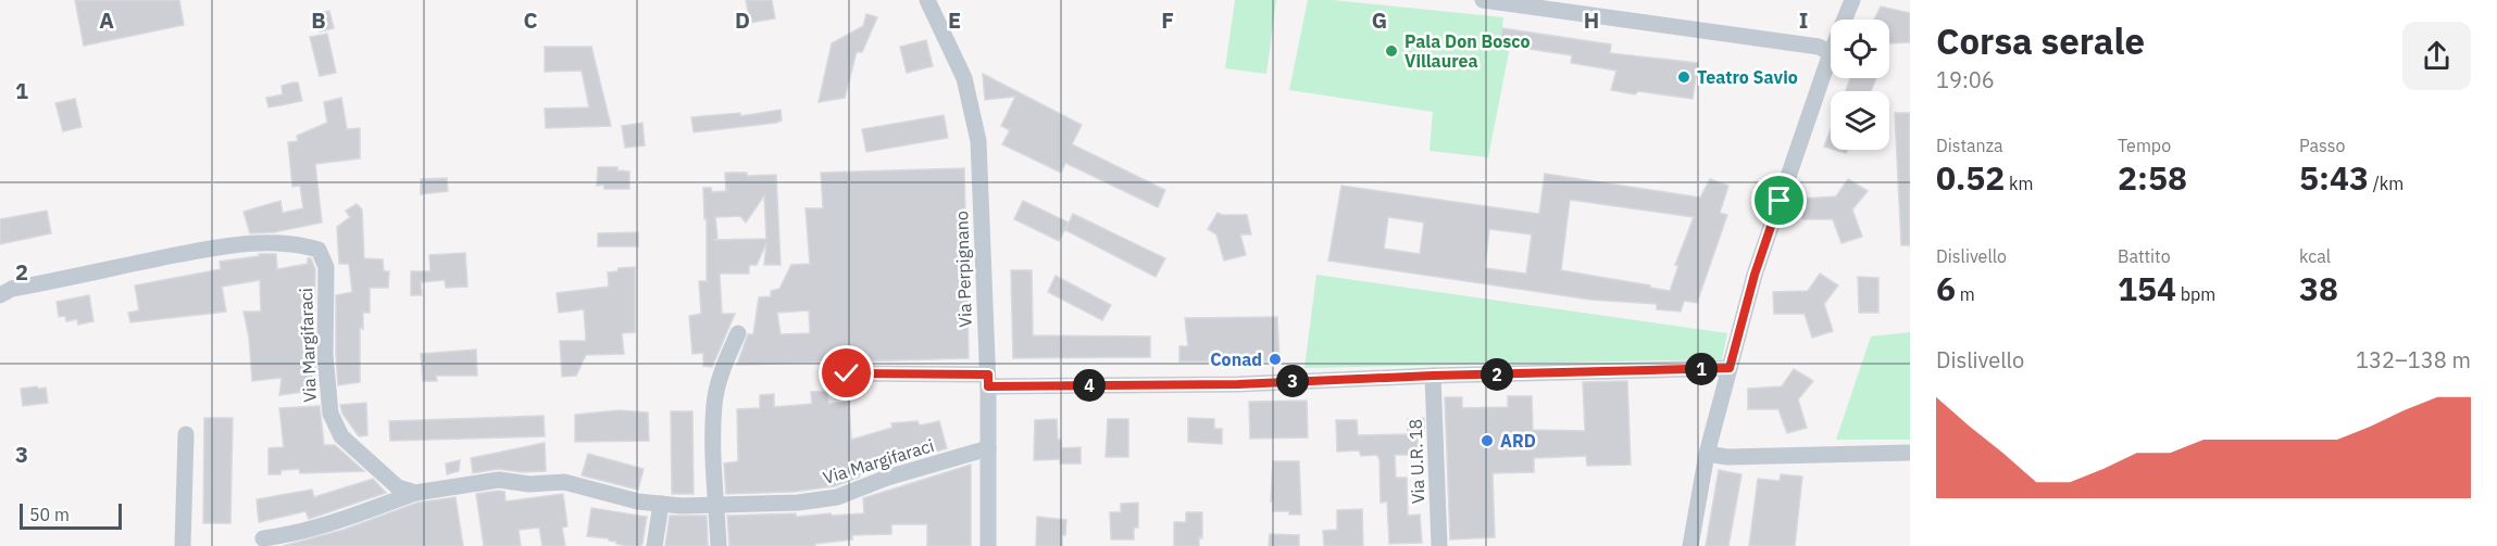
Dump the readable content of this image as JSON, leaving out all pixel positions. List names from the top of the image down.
{
  "streets": {
    "street": ["Via Perpignano", "Via Margifaraci", "Via U.R. 18"]
  },
  "crossings": [
    ["Via Perpignano", "Via Margifaraci"]
  ],
  "places": [
    "Pala Don Bosco Villaurea",
    "Teatro Savio",
    "Conad",
    "ARD"
  ],
  "scale_bar": "50 m",
  "page": {
    "heading": ["Corsa serale", "19:06"],
    "stats": [
      ["Distanza", "0.52 km"],
      ["Tempo", "2:58"],
      ["Passo", "5:43 /km"],
      ["Dislivello", "6 m"],
      ["Battito", "154 bpm"],
      ["kcal", "38"]
    ],
    "chart": ["Dislivello", "132–138 m"],
    "pins": [
      "1",
      "2",
      "3",
      "4"
    ],
    "scale": "50 m"
  },
  "grid": {
    "columns": [
      "A",
      "B",
      "C",
      "D",
      "E",
      "F",
      "G",
      "H",
      "I"
    ],
    "rows": ["1", "2", "3"]
  }
}
